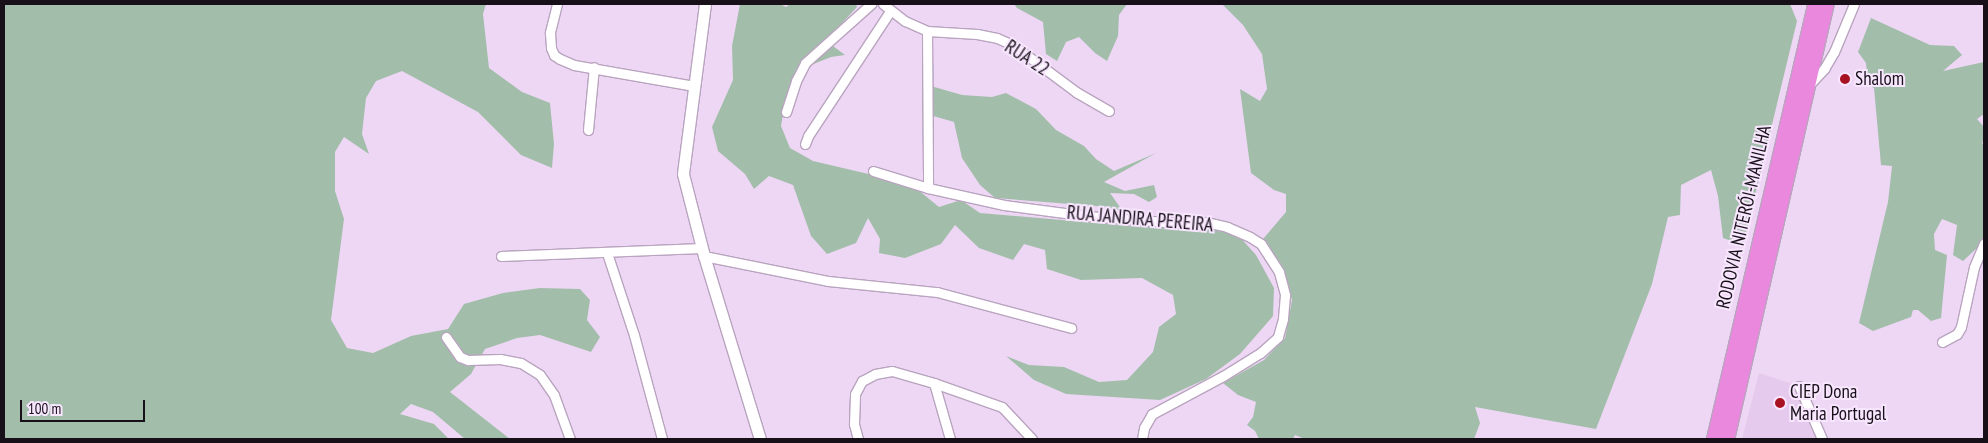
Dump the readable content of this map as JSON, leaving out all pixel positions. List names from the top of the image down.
{
  "streets": {
    "highway": ["RODOVIA NITERÓI-MANILHA"],
    "street": ["RUA 22", "RUA JANDIRA PEREIRA"]
  },
  "places": ["Shalom", "CIEP Dona Maria Portugal"],
  "scale_bar": "100 m"
}
